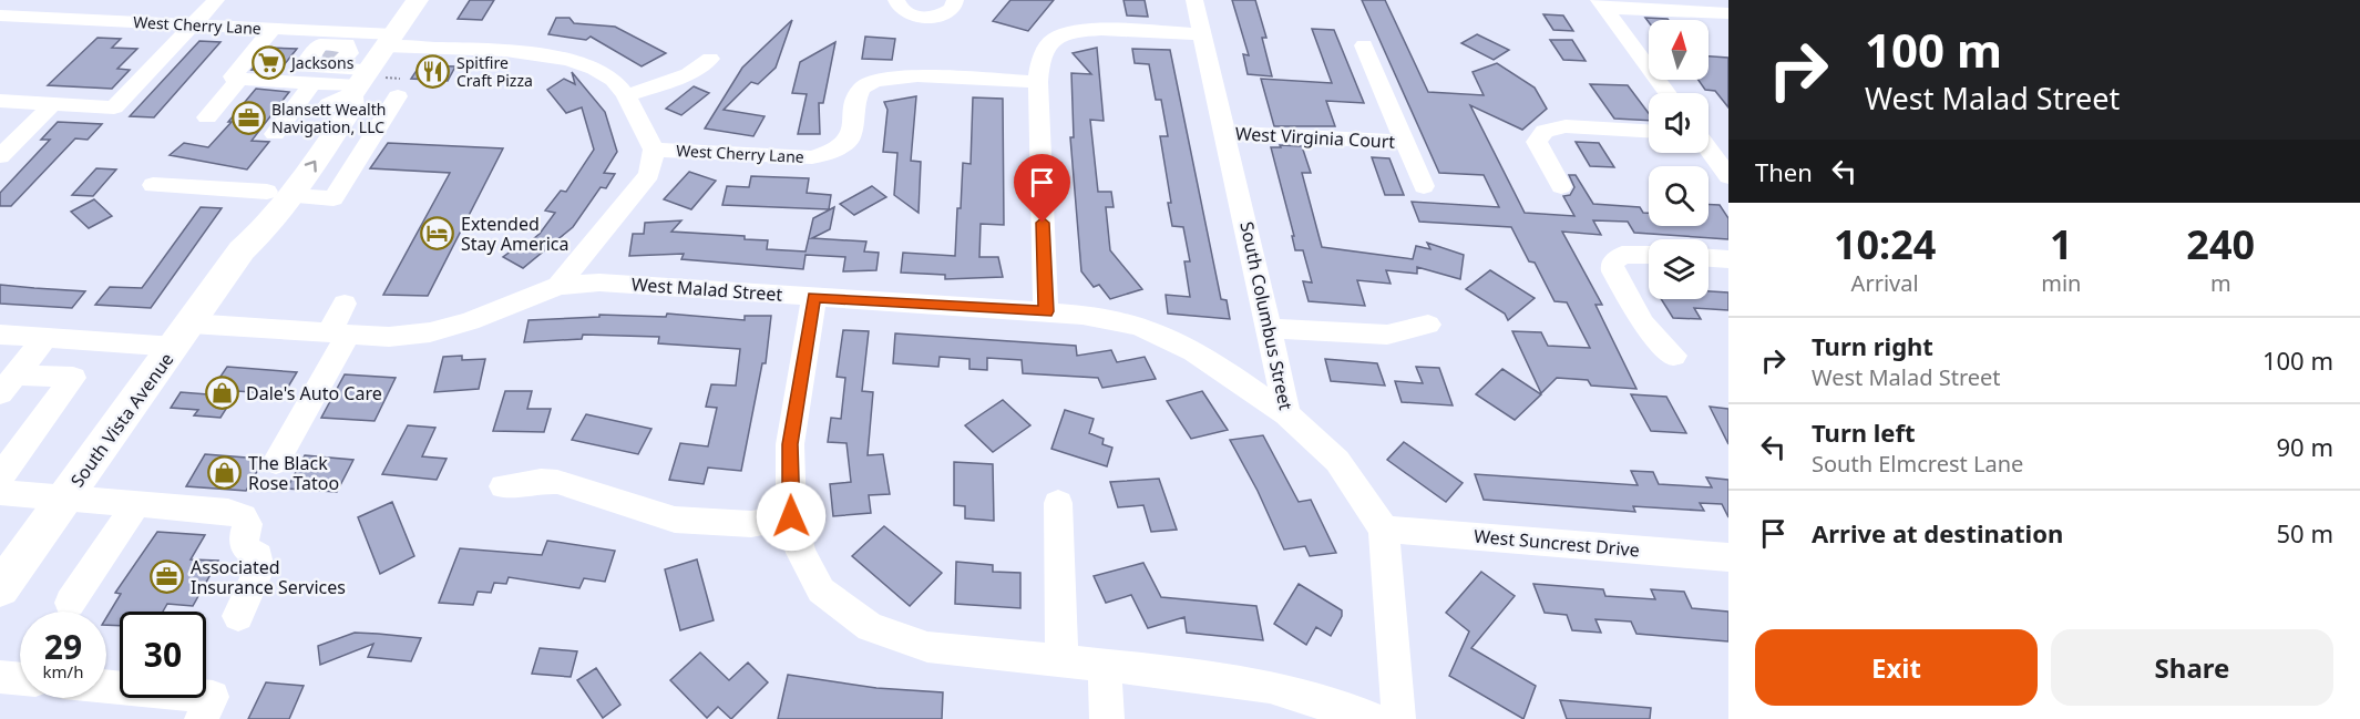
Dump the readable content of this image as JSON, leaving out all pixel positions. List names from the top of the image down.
{
  "streets": {
    "main road": ["South Vista Avenue"],
    "street": [
      "West Cherry Lane",
      "West Virginia Court",
      "West Malad Street",
      "South Columbus Street",
      "West Suncrest Drive"
    ]
  },
  "crossings": [
    ["West Cherry Lane", "South Vista Avenue"],
    ["West Virginia Court", "South Columbus Street"],
    ["West Malad Street", "South Columbus Street"],
    ["West Malad Street", "South Vista Avenue"],
    ["South Columbus Street", "West Suncrest Drive"]
  ],
  "places": {
    "supermarket": ["Jacksons"],
    "restaurant": ["Spitfire Craft Pizza"],
    "office": ["Blansett Wealth Navigation, LLC", "Associated Insurance Services"],
    "hotel": ["Extended Stay America"],
    "shop": ["Dale's Auto Care", "The Black Rose Tatoo"]
  },
  "north": "top",
  "page": {
    "turn": ["100 m", "West Malad Street"],
    "then": "Then",
    "eta": [
      "10:24",
      "Arrival",
      "1",
      "min",
      "240",
      "m"
    ],
    "list": [
      {
        "name": "Turn right",
        "note": "West Malad Street",
        "value": "100 m"
      },
      {
        "name": "Turn left",
        "note": "South Elmcrest Lane",
        "value": "90 m"
      },
      {
        "name": "Arrive at destination",
        "value": "50 m"
      }
    ],
    "speed": "29 km/h",
    "limit": "30",
    "buttons": ["Exit", "Share"]
  }
}
